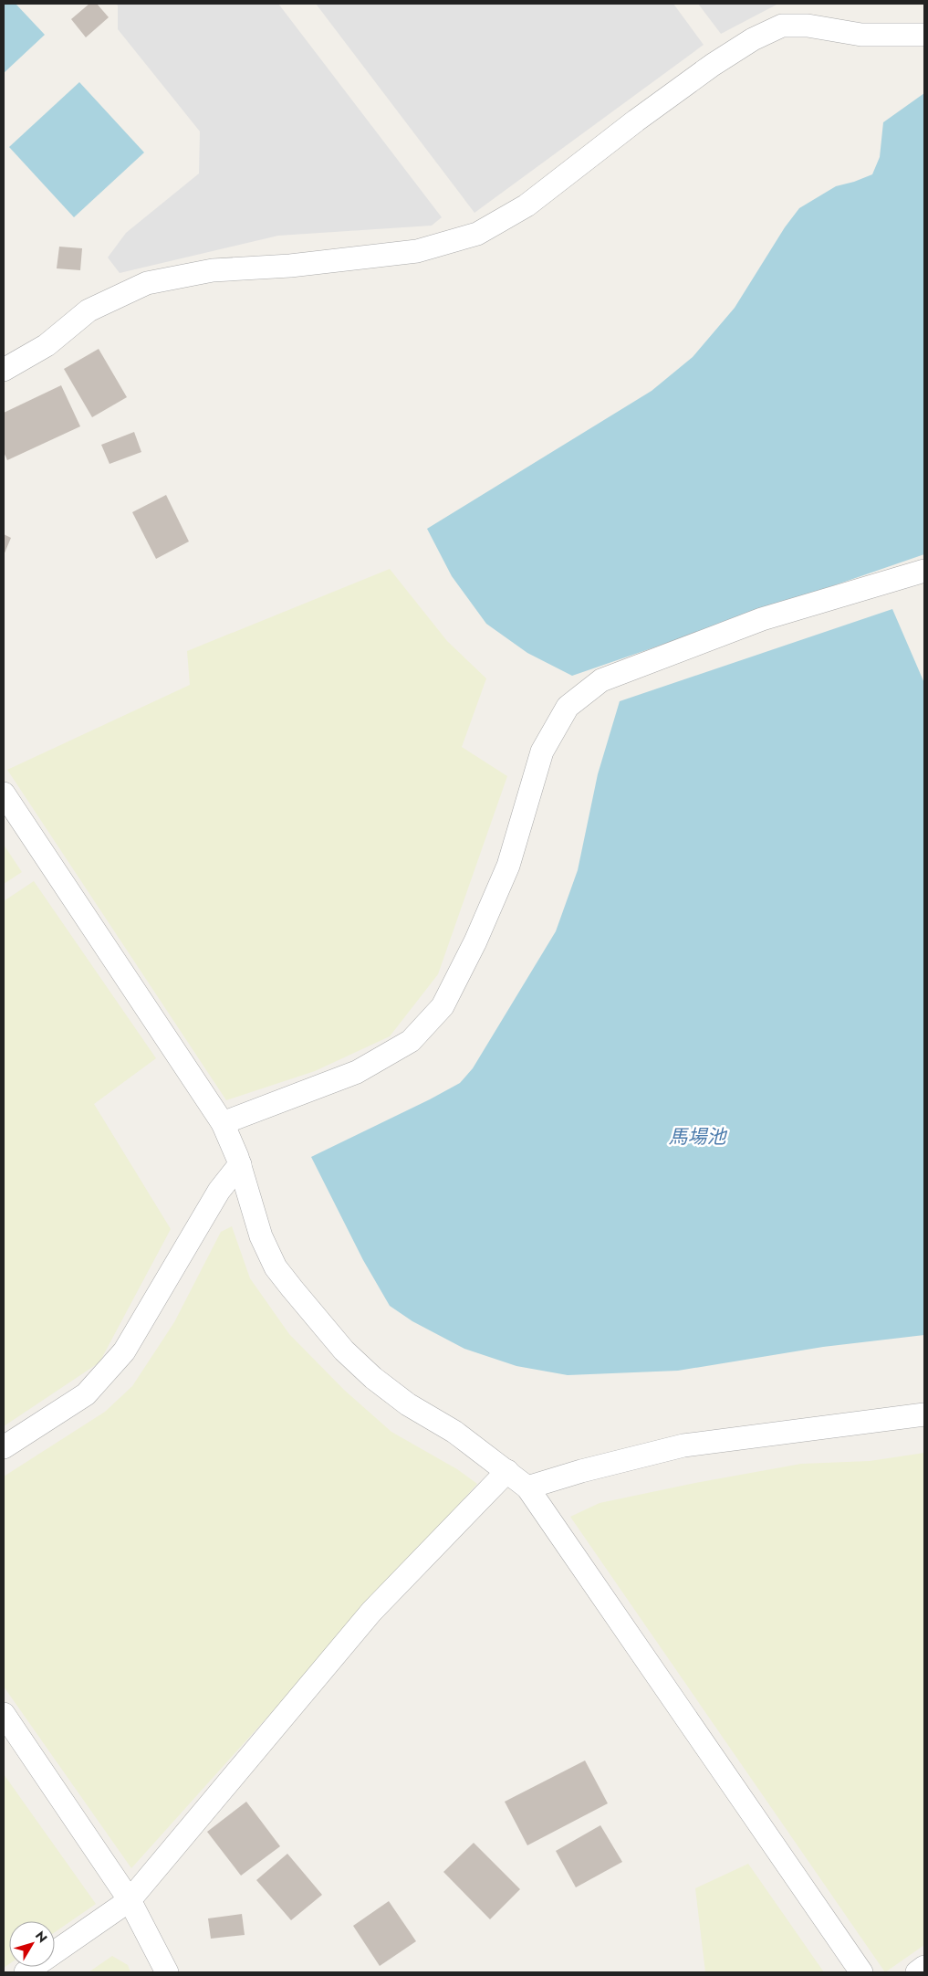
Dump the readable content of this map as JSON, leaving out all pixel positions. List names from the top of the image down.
{
  "water": ["馬場池"],
  "north": "top right"
}
